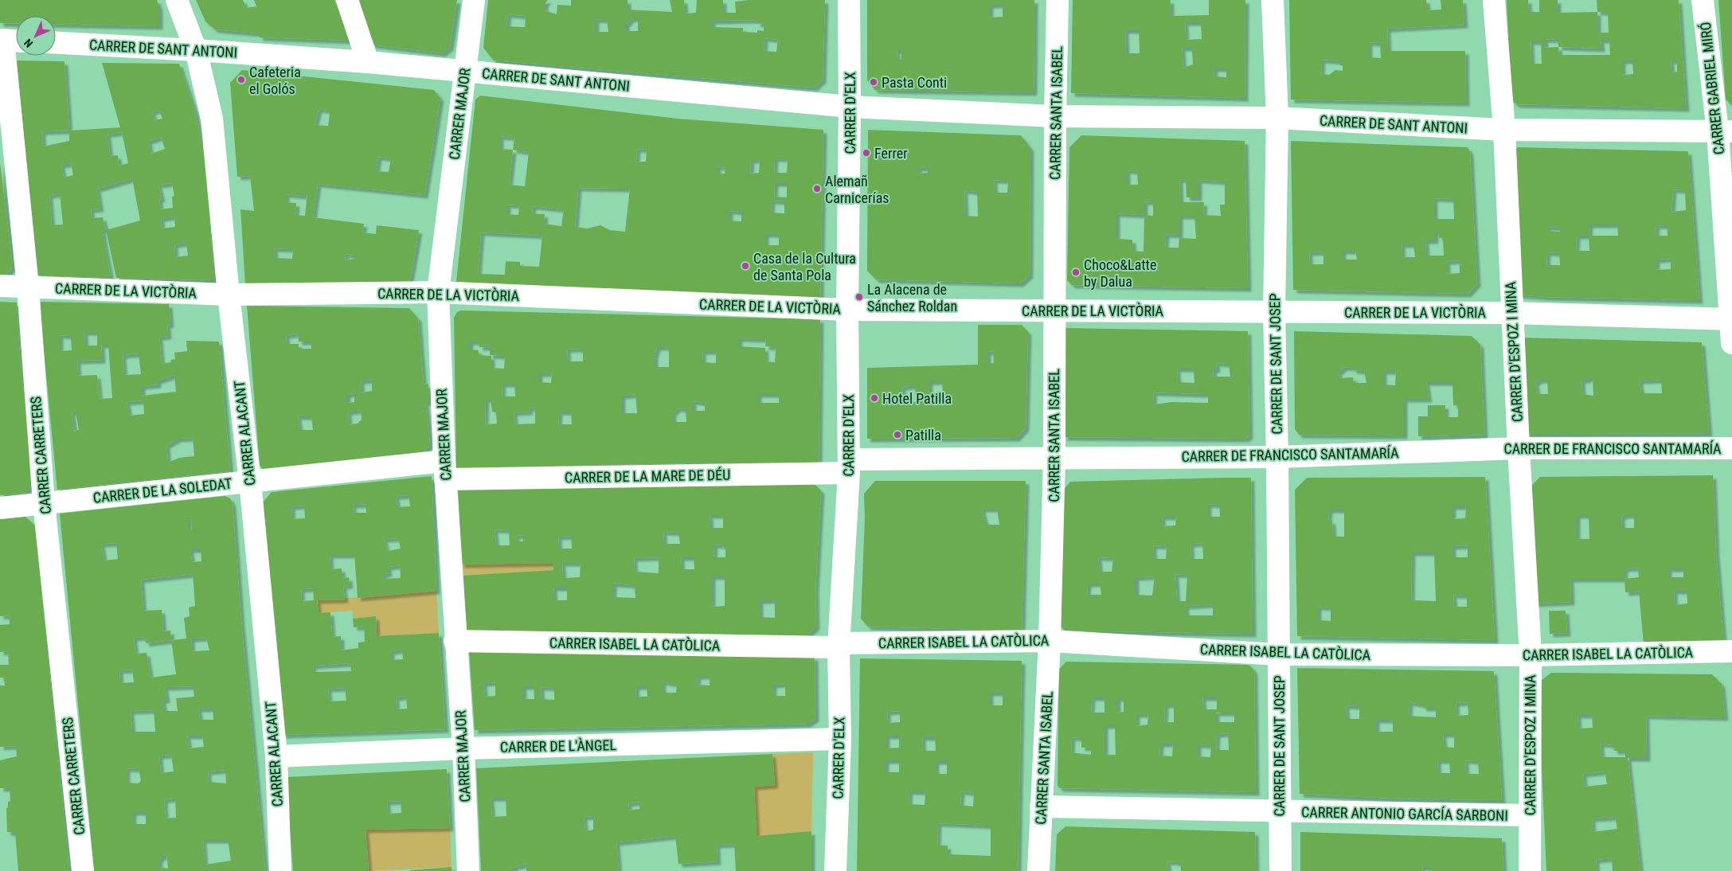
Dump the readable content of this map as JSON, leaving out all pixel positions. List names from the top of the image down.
{
  "streets": {
    "street": [
      "CARRER DE SANT ANTONI",
      "CARRER GABRIEL MIRÓ",
      "CARRER D'ELX",
      "CARRER SANTA ISABEL",
      "CARRER MAJOR",
      "CARRER DE LA VICTÒRIA",
      "CARRER D'ESPOZ I MINA",
      "CARRER DE SANT JOSEP",
      "CARRER ALACANT",
      "CARRER DE FRANCISCO SANTAMARÍA",
      "CARRER CARRETERS",
      "CARRER DE LA MARE DE DÉU",
      "CARRER DE LA SOLEDAT",
      "CARRER ISABEL LA CATÒLICA",
      "CARRER DE L'ÀNGEL",
      "CARRER ANTONIO GARCÍA SARBONI"
    ]
  },
  "crossings": [
    ["CARRER DE SANT ANTONI", "CARRER GABRIEL MIRÓ"],
    ["CARRER DE SANT ANTONI", "CARRER D'ELX"],
    ["CARRER DE SANT ANTONI", "CARRER SANTA ISABEL"],
    ["CARRER DE SANT ANTONI", "CARRER MAJOR"],
    ["CARRER DE SANT ANTONI", "CARRER D'ESPOZ I MINA"],
    ["CARRER DE SANT ANTONI", "CARRER DE SANT JOSEP"],
    ["CARRER DE SANT ANTONI", "CARRER ALACANT"],
    ["CARRER GABRIEL MIRÓ", "CARRER DE LA VICTÒRIA"],
    ["CARRER D'ELX", "CARRER DE LA VICTÒRIA"],
    ["CARRER D'ELX", "CARRER DE FRANCISCO SANTAMARÍA"],
    ["CARRER D'ELX", "CARRER DE LA MARE DE DÉU"],
    ["CARRER D'ELX", "CARRER ISABEL LA CATÒLICA"],
    ["CARRER D'ELX", "CARRER DE L'ÀNGEL"],
    ["CARRER SANTA ISABEL", "CARRER DE LA VICTÒRIA"],
    ["CARRER SANTA ISABEL", "CARRER DE FRANCISCO SANTAMARÍA"],
    ["CARRER SANTA ISABEL", "CARRER ISABEL LA CATÒLICA"],
    ["CARRER SANTA ISABEL", "CARRER ANTONIO GARCÍA SARBONI"],
    ["CARRER MAJOR", "CARRER DE LA VICTÒRIA"],
    ["CARRER MAJOR", "CARRER DE LA MARE DE DÉU"],
    ["CARRER MAJOR", "CARRER DE LA SOLEDAT"],
    ["CARRER MAJOR", "CARRER ISABEL LA CATÒLICA"],
    ["CARRER MAJOR", "CARRER DE L'ÀNGEL"],
    ["CARRER DE LA VICTÒRIA", "CARRER D'ESPOZ I MINA"],
    ["CARRER DE LA VICTÒRIA", "CARRER DE SANT JOSEP"],
    ["CARRER DE LA VICTÒRIA", "CARRER ALACANT"],
    ["CARRER DE LA VICTÒRIA", "CARRER CARRETERS"],
    ["CARRER D'ESPOZ I MINA", "CARRER DE FRANCISCO SANTAMARÍA"],
    ["CARRER D'ESPOZ I MINA", "CARRER ISABEL LA CATÒLICA"],
    ["CARRER D'ESPOZ I MINA", "CARRER ANTONIO GARCÍA SARBONI"],
    ["CARRER DE SANT JOSEP", "CARRER DE FRANCISCO SANTAMARÍA"],
    ["CARRER DE SANT JOSEP", "CARRER ISABEL LA CATÒLICA"],
    ["CARRER DE SANT JOSEP", "CARRER ANTONIO GARCÍA SARBONI"],
    ["CARRER ALACANT", "CARRER DE LA SOLEDAT"],
    ["CARRER ALACANT", "CARRER DE L'ÀNGEL"],
    ["CARRER DE FRANCISCO SANTAMARÍA", "CARRER DE LA MARE DE DÉU"],
    ["CARRER CARRETERS", "CARRER DE LA SOLEDAT"],
    ["CARRER DE LA MARE DE DÉU", "CARRER DE LA SOLEDAT"]
  ],
  "places": [
    "Cafeteria el Golós",
    "Pasta Conti",
    "Ferrer",
    "Alemañ Carnicerías",
    "Casa de la Cultura de Santa Pola",
    "Choco&Latte by Dalua",
    "La Alacena de Sánchez Roldan",
    "Hotel Patilla",
    "Patilla"
  ],
  "north": "bottom left"
}
